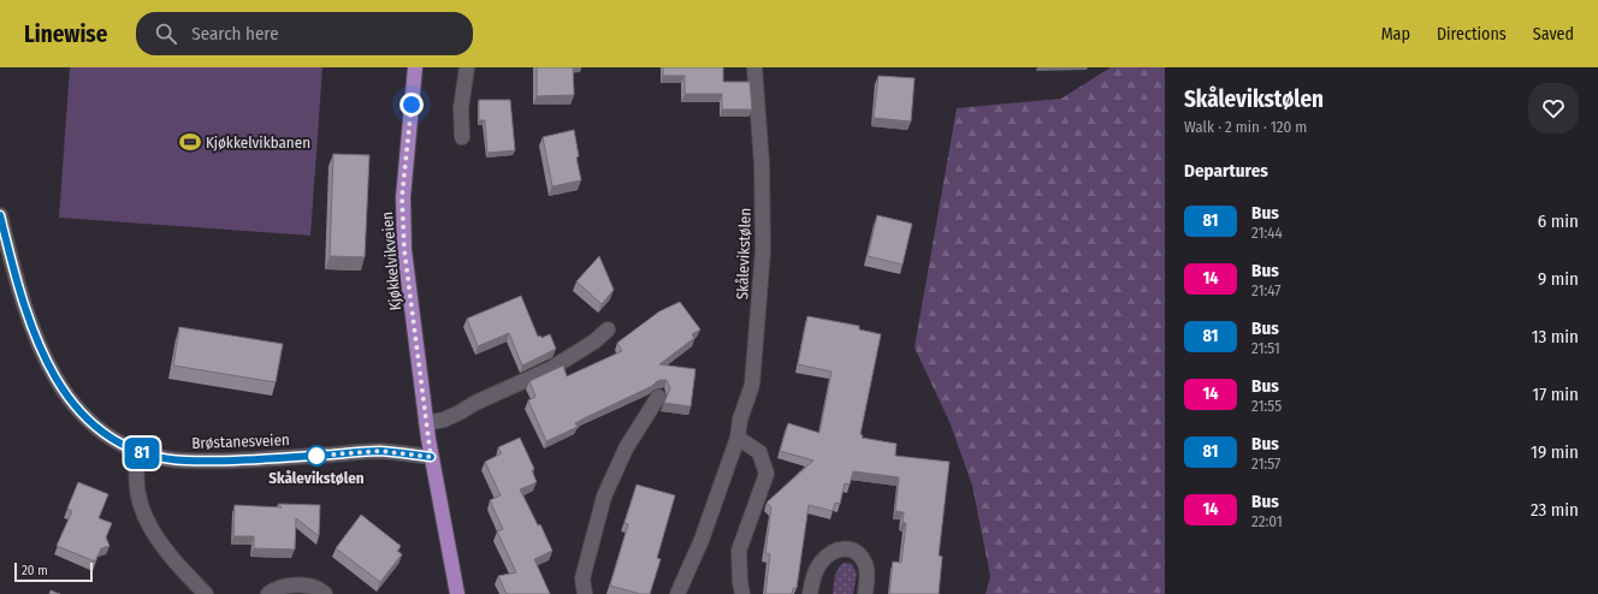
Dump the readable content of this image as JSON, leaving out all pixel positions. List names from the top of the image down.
{
  "streets": {
    "main road": ["Kjøkkelvikveien"],
    "street": ["Skålevikstølen", "Brøstanesveien"]
  },
  "crossings": [
    ["Kjøkkelvikveien", "Brøstanesveien"]
  ],
  "places": {
    "sports": ["Kjøkkelvikbanen"],
    "other": ["Skålevikstølen"]
  },
  "lines": ["bus line 81"],
  "scale_bar": "20 m",
  "page": {
    "header": "Linewise",
    "search": "Search here",
    "nav": ["Map", "Directions", "Saved"],
    "on_map": "81",
    "heading": [
      ["Skålevikstølen", "Walk · 2 min · 120 m"],
      "Departures"
    ],
    "list": [
      {
        "mark": "81",
        "name": "Bus",
        "note": "21:44",
        "value": "6 min"
      },
      {
        "mark": "14",
        "name": "Bus",
        "note": "21:47",
        "value": "9 min"
      },
      {
        "mark": "81",
        "name": "Bus",
        "note": "21:51",
        "value": "13 min"
      },
      {
        "mark": "14",
        "name": "Bus",
        "note": "21:55",
        "value": "17 min"
      },
      {
        "mark": "81",
        "name": "Bus",
        "note": "21:57",
        "value": "19 min"
      },
      {
        "mark": "14",
        "name": "Bus",
        "note": "22:01",
        "value": "23 min"
      }
    ],
    "scale": "20 m"
  }
}
